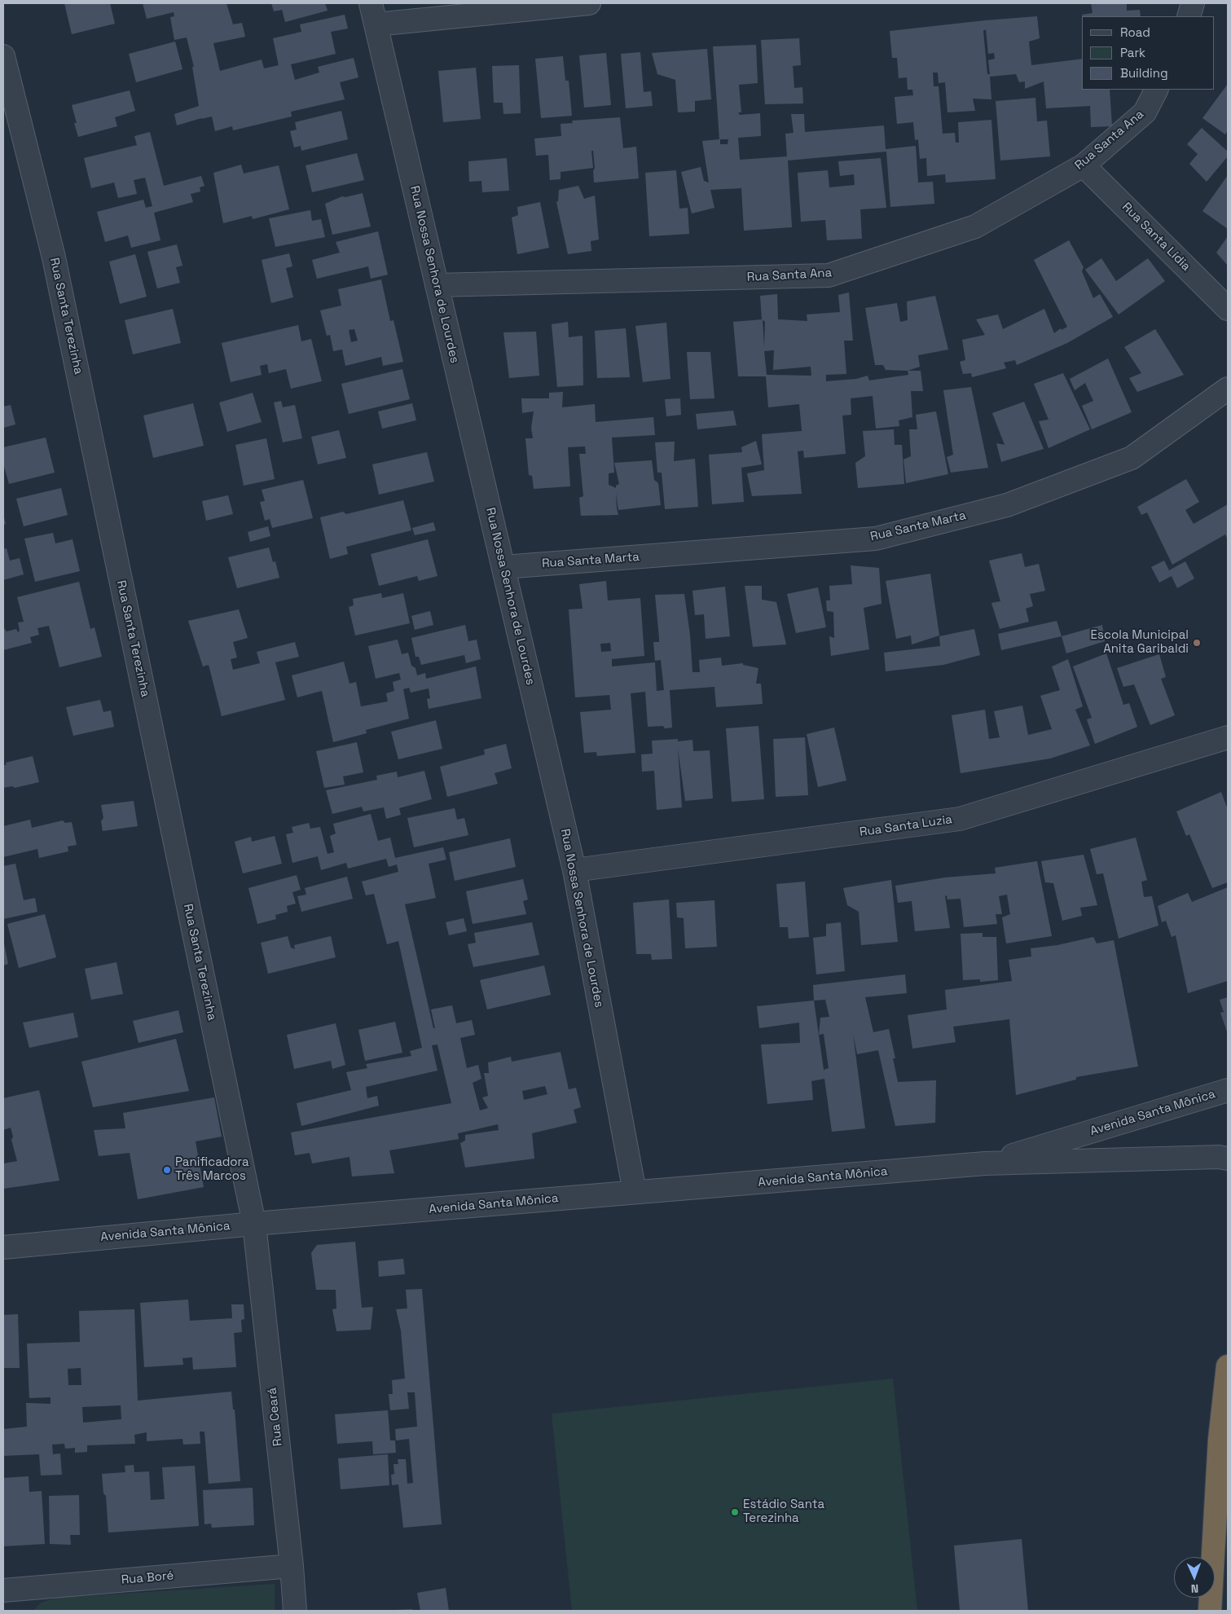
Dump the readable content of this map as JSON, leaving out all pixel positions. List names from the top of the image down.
{
  "streets": {
    "street": [
      "Rua Santa Ana",
      "Rua Santa Lídia",
      "Rua Nossa Senhora de Lourdes",
      "Rua Santa Terezinha",
      "Rua Santa Marta",
      "Rua Santa Luzia",
      "Avenida Santa Mônica",
      "Rua Ceará",
      "Rua Boré"
    ]
  },
  "crossings": [
    ["Rua Santa Ana", "Rua Santa Lídia"],
    ["Rua Santa Ana", "Rua Nossa Senhora de Lourdes"],
    ["Rua Nossa Senhora de Lourdes", "Rua Santa Marta"],
    ["Rua Nossa Senhora de Lourdes", "Rua Santa Luzia"],
    ["Rua Nossa Senhora de Lourdes", "Avenida Santa Mônica"],
    ["Rua Santa Terezinha", "Avenida Santa Mônica"],
    ["Rua Santa Terezinha", "Rua Ceará"],
    ["Avenida Santa Mônica", "Rua Ceará"],
    ["Rua Ceará", "Rua Boré"]
  ],
  "places": ["Escola Municipal Anita Garibaldi", "Panificadora Três Marcos", "Estádio Santa Terezinha"],
  "legend": ["Road", "Park", "Building"],
  "north": "bottom"
}
